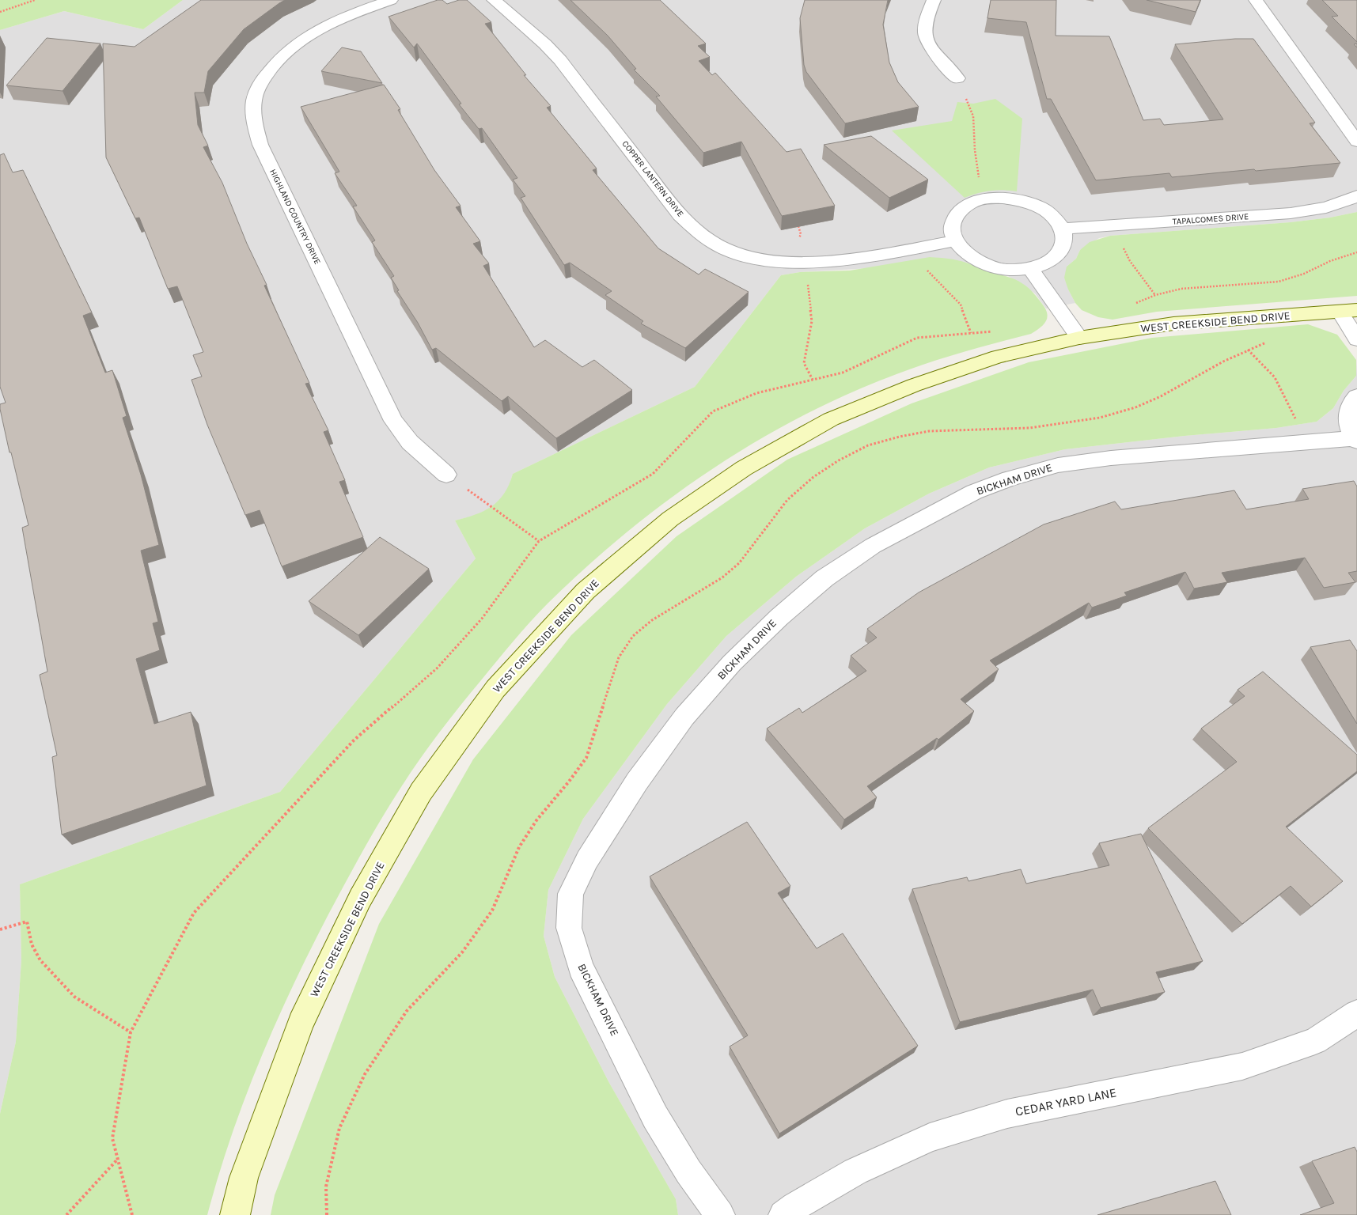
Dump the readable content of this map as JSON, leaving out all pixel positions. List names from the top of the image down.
{
  "streets": {
    "street": [
      "COPPER LANTERN DRIVE",
      "HIGHLAND COUNTRY DRIVE",
      "TAPALCOMES DRIVE",
      "WEST CREEKSIDE BEND DRIVE",
      "BICKHAM DRIVE",
      "CEDAR YARD LANE"
    ]
  },
  "crossings": [
    ["COPPER LANTERN DRIVE", "TAPALCOMES DRIVE"]
  ]
}
